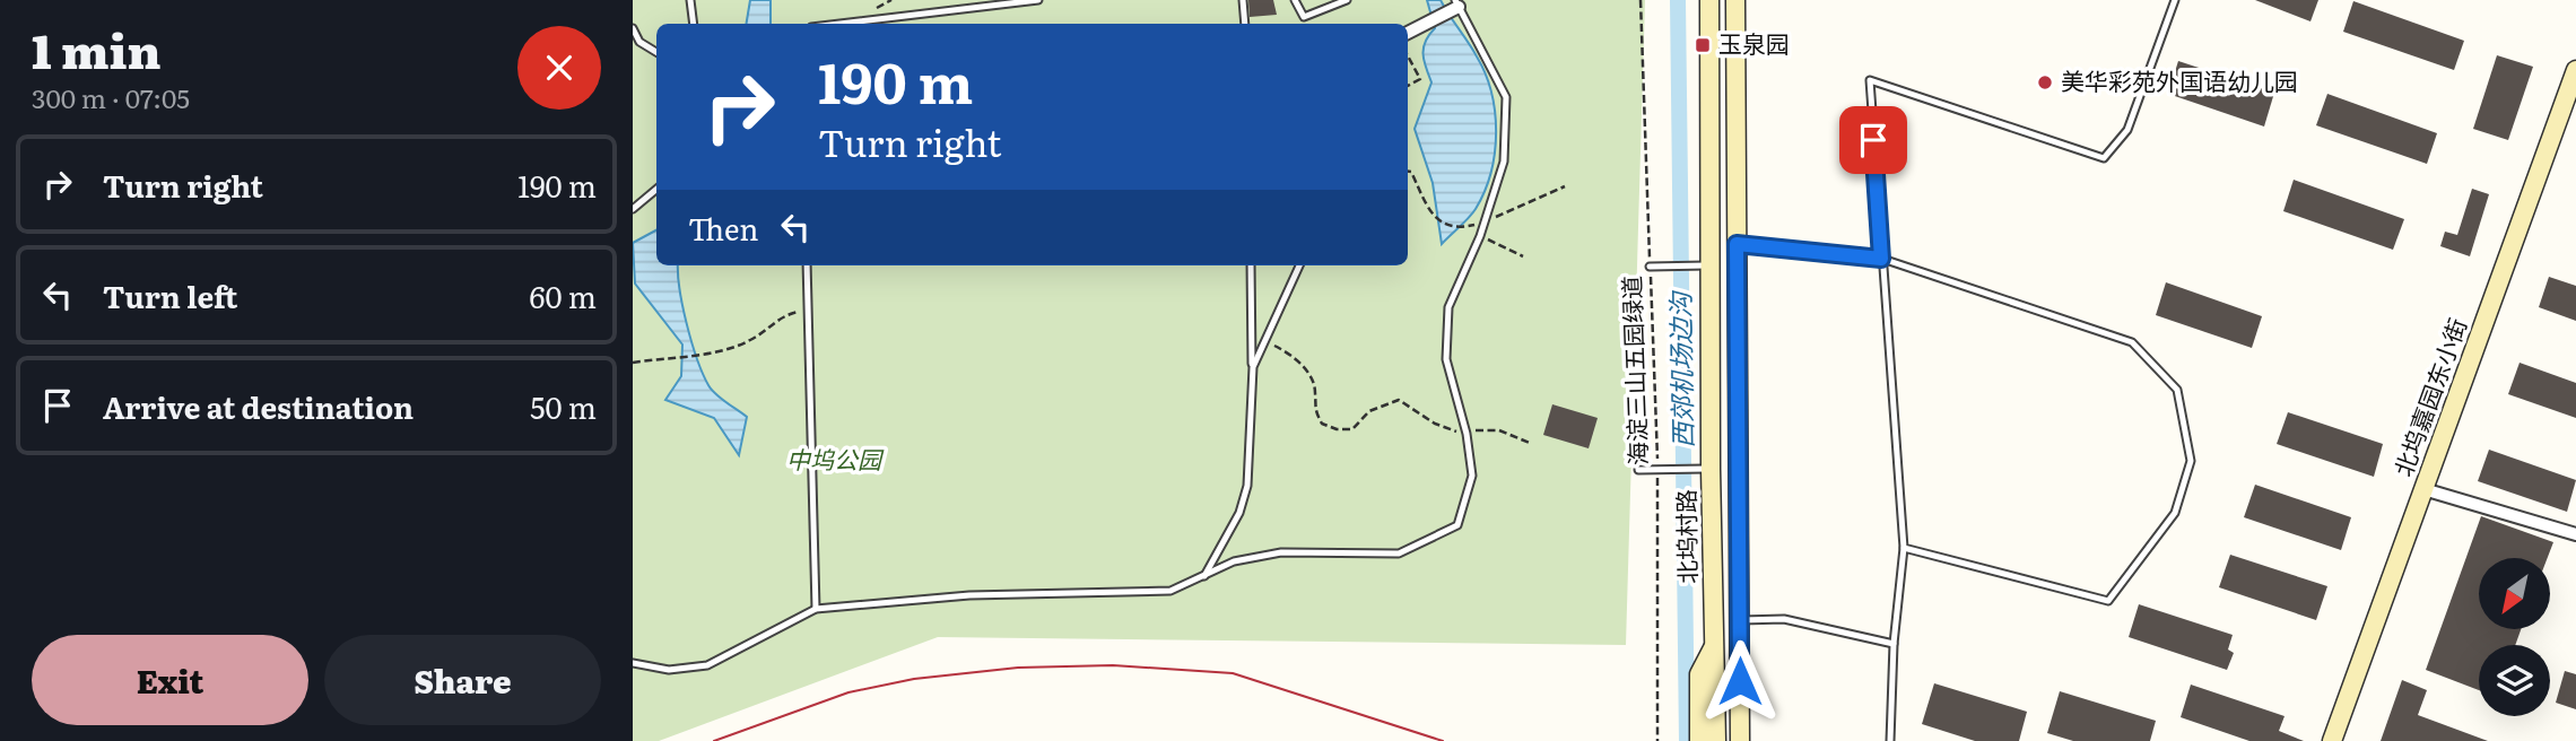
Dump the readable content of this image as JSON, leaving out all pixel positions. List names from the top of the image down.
{
  "streets": {
    "main road": ["北坞嘉园东小街", "北坞村路"],
    "path": ["海淀三山五园绿道"]
  },
  "water": ["西郊机场边沟"],
  "parks": ["中坞公园"],
  "places": {
    "transit": ["玉泉园"],
    "other": ["美华彩苑外国语幼儿园"]
  },
  "north": "bottom left",
  "page": {
    "heading": ["1 min", "300 m · 07:05"],
    "turn": ["190 m", "Turn right"],
    "list": [
      {
        "name": "Turn right",
        "value": "190 m"
      },
      {
        "name": "Turn left",
        "value": "60 m"
      },
      {
        "name": "Arrive at destination",
        "value": "50 m"
      }
    ],
    "then": "Then",
    "buttons": ["Exit", "Share"]
  }
}
